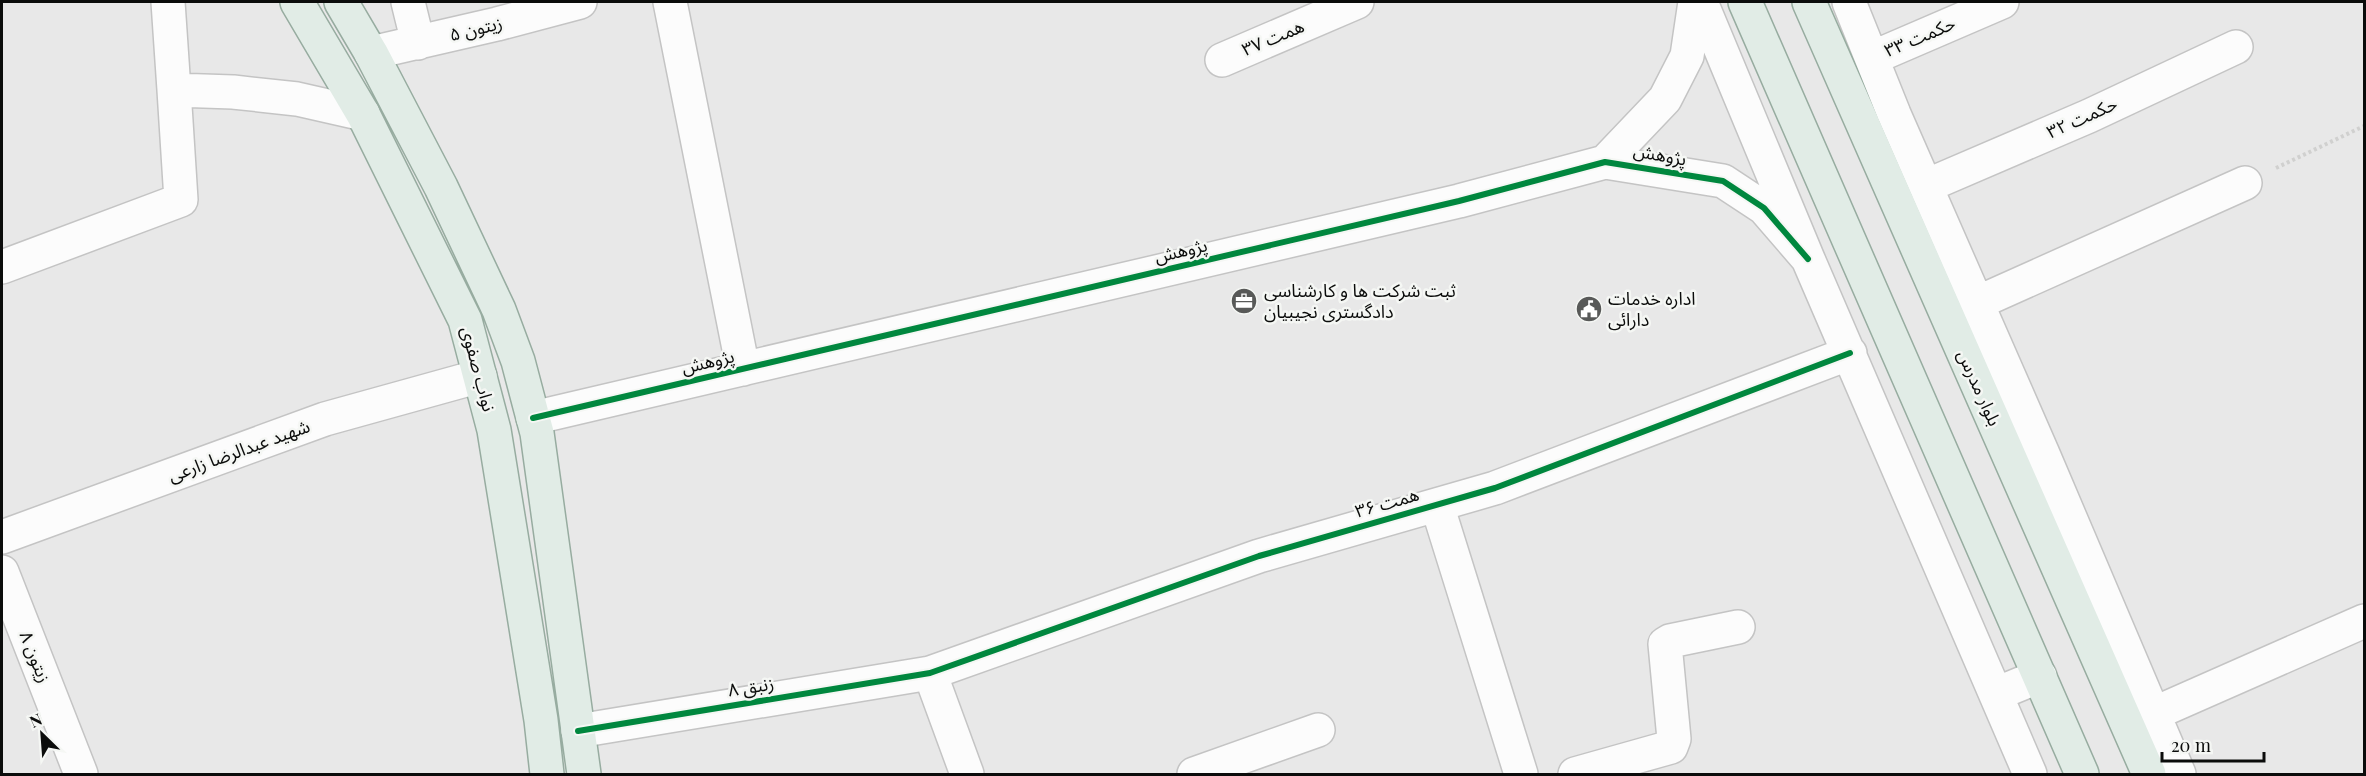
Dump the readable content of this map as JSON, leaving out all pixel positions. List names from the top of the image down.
{
  "streets": {
    "main road": ["نواب صفوی", "بلوار مدرس"],
    "street": [
      "زیتون ۵",
      "حکمت ۳۳",
      "همت ۳۷",
      "حکمت ۳۲",
      "پژوهش",
      "شهید عبدالرضا زارعی",
      "همت ۳۶",
      "زیتون ۸",
      "زنبق ۸"
    ]
  },
  "crossings": [
    ["زیتون ۵", "نواب صفوی"],
    ["پژوهش", "نواب صفوی"],
    ["نواب صفوی", "شهید عبدالرضا زارعی"],
    ["نواب صفوی", "زنبق ۸"],
    ["همت ۳۶", "زنبق ۸"]
  ],
  "places": {
    "office": ["ثبت شرکت ها و کارشناسی دادگستری نجیبیان"],
    "public building": ["اداره خدمات دارائی"]
  },
  "scale_bar": "20 m",
  "north": "top left"
}
